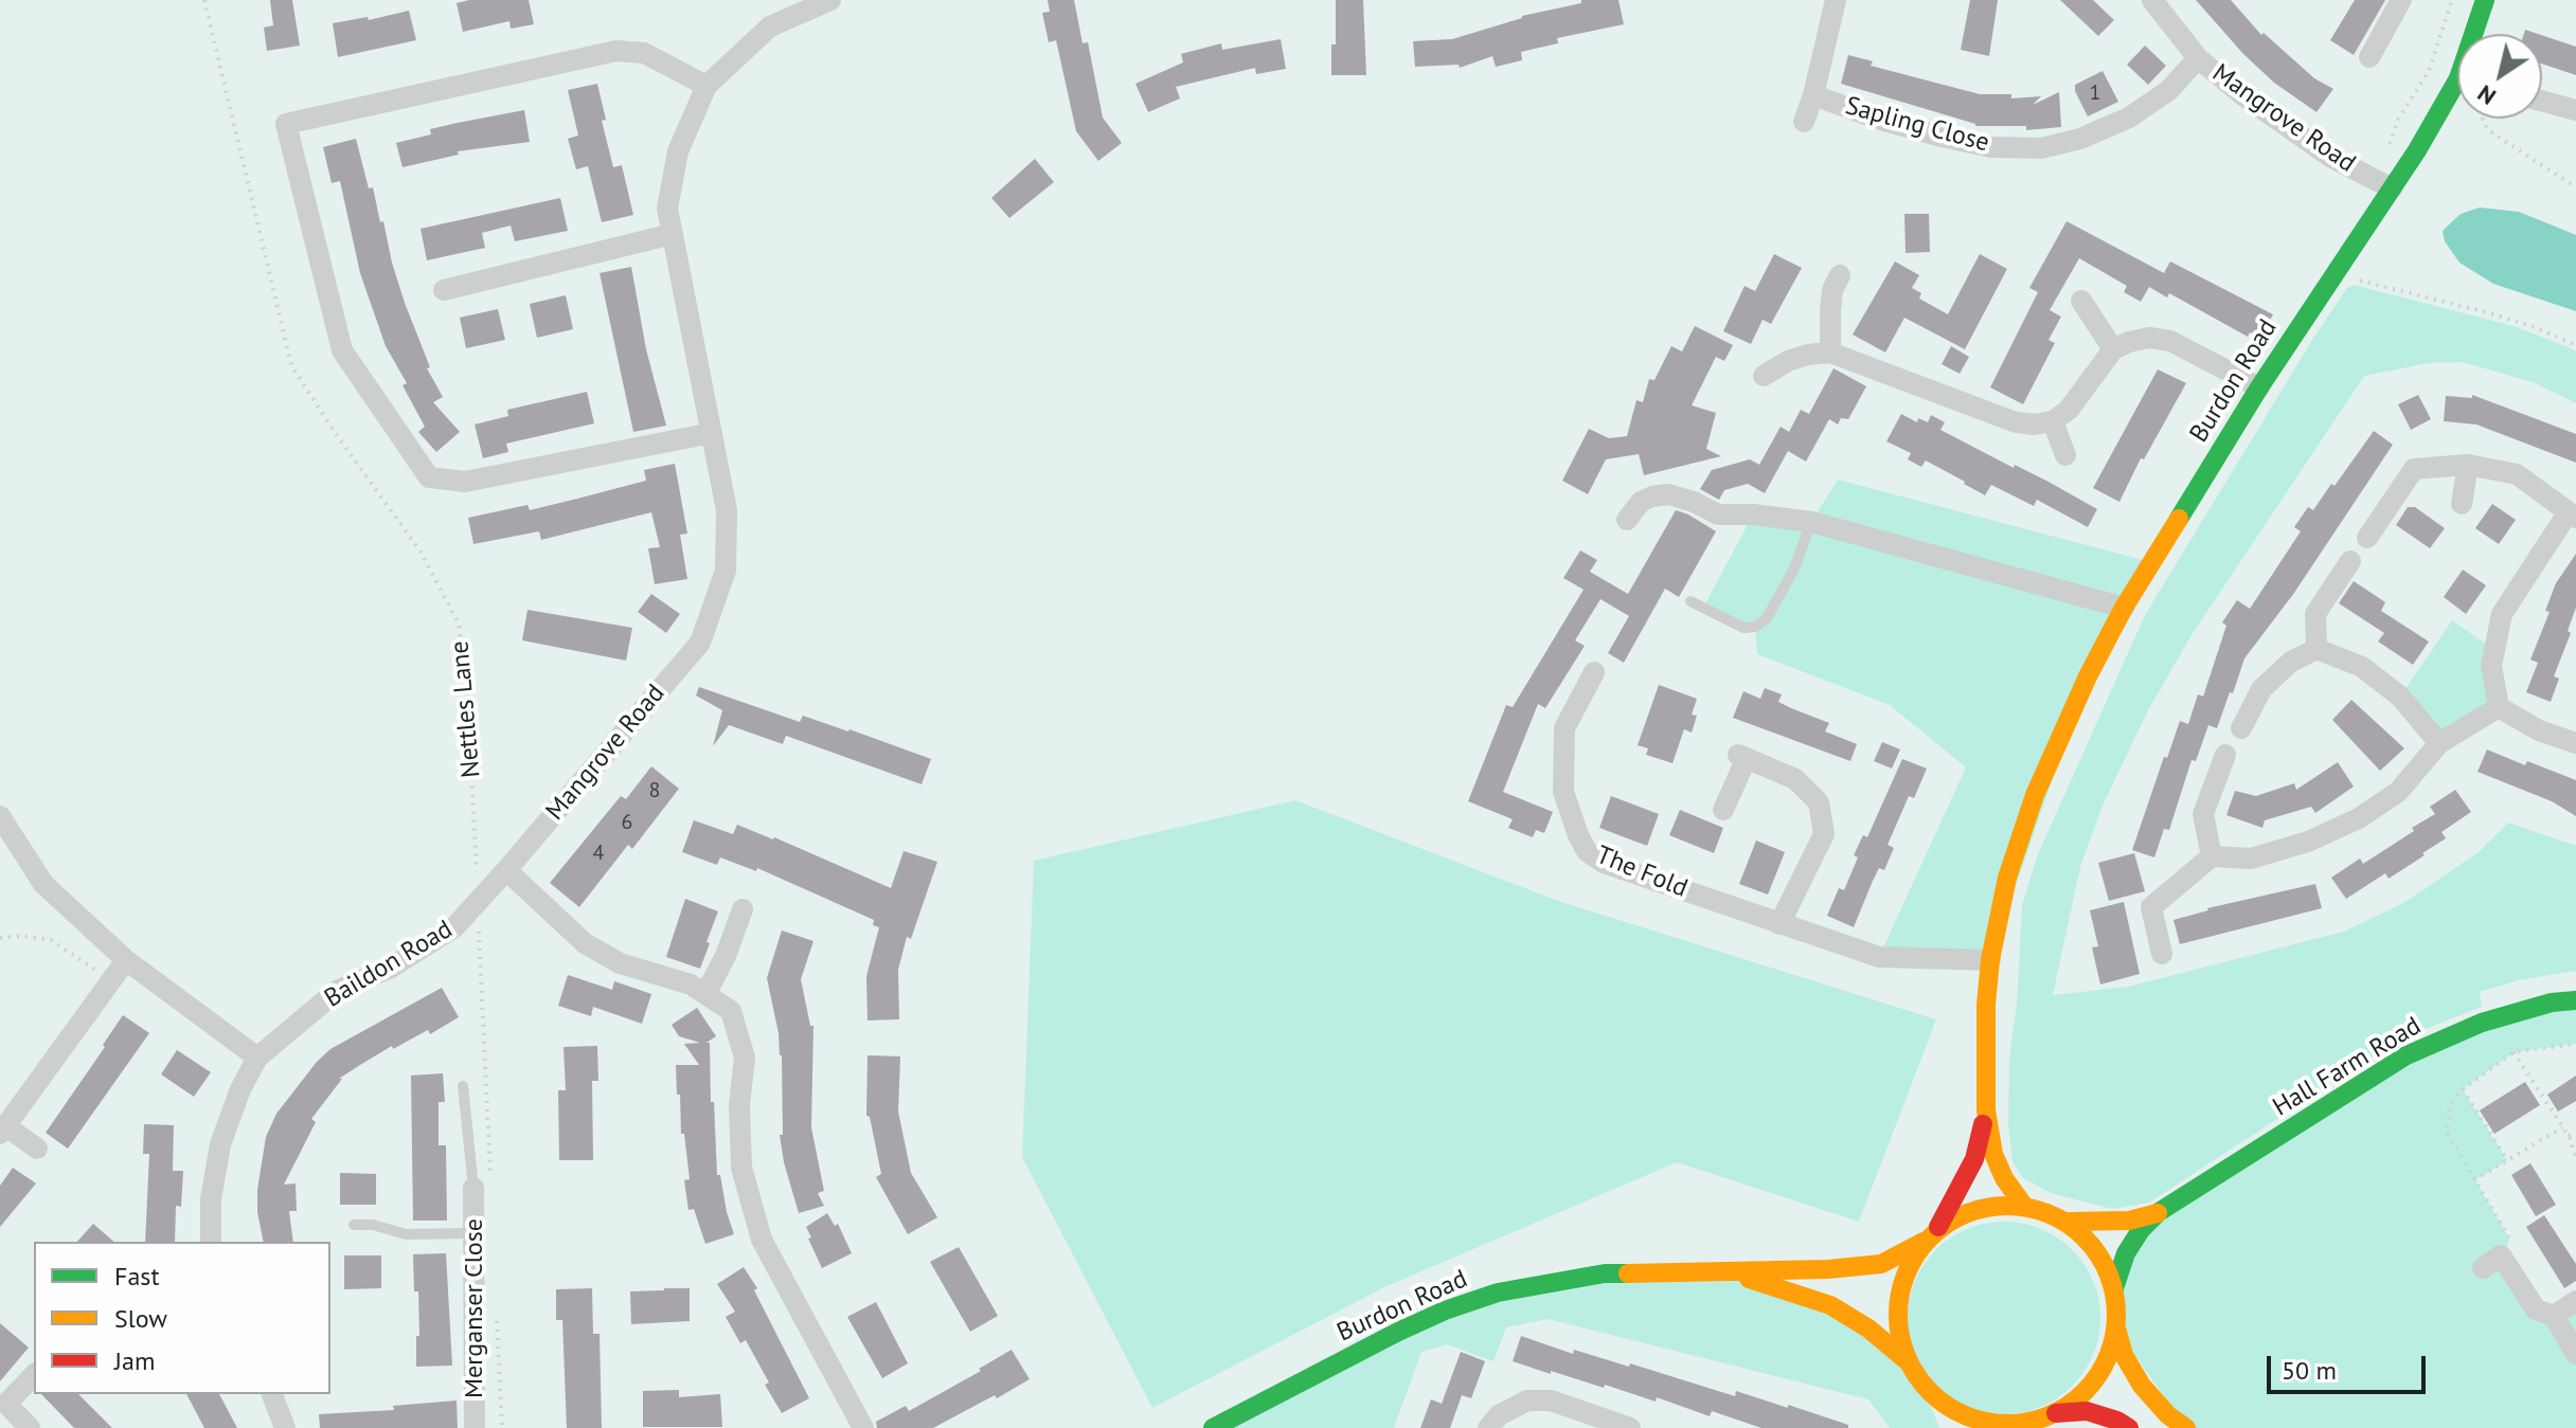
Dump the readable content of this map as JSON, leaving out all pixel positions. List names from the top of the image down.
{
  "streets": {
    "street": [
      "Mangrove Road",
      "Sapling Close",
      "Burdon Road",
      "The Fold",
      "Baildon Road",
      "Hall Farm Road",
      "Merganser Close"
    ],
    "path": ["Nettles Lane"]
  },
  "crossings": [
    ["Mangrove Road", "Sapling Close"],
    ["Mangrove Road", "Burdon Road"],
    ["Mangrove Road", "Baildon Road"],
    ["Burdon Road", "The Fold"],
    ["Burdon Road", "Hall Farm Road"],
    ["Nettles Lane", "Baildon Road"],
    ["Nettles Lane", "Merganser Close"]
  ],
  "house_numbers": [
    "1",
    "8",
    "6",
    "4"
  ],
  "legend": ["Fast", "Slow", "Jam"],
  "scale_bar": "50 m",
  "north": "bottom left"
}
